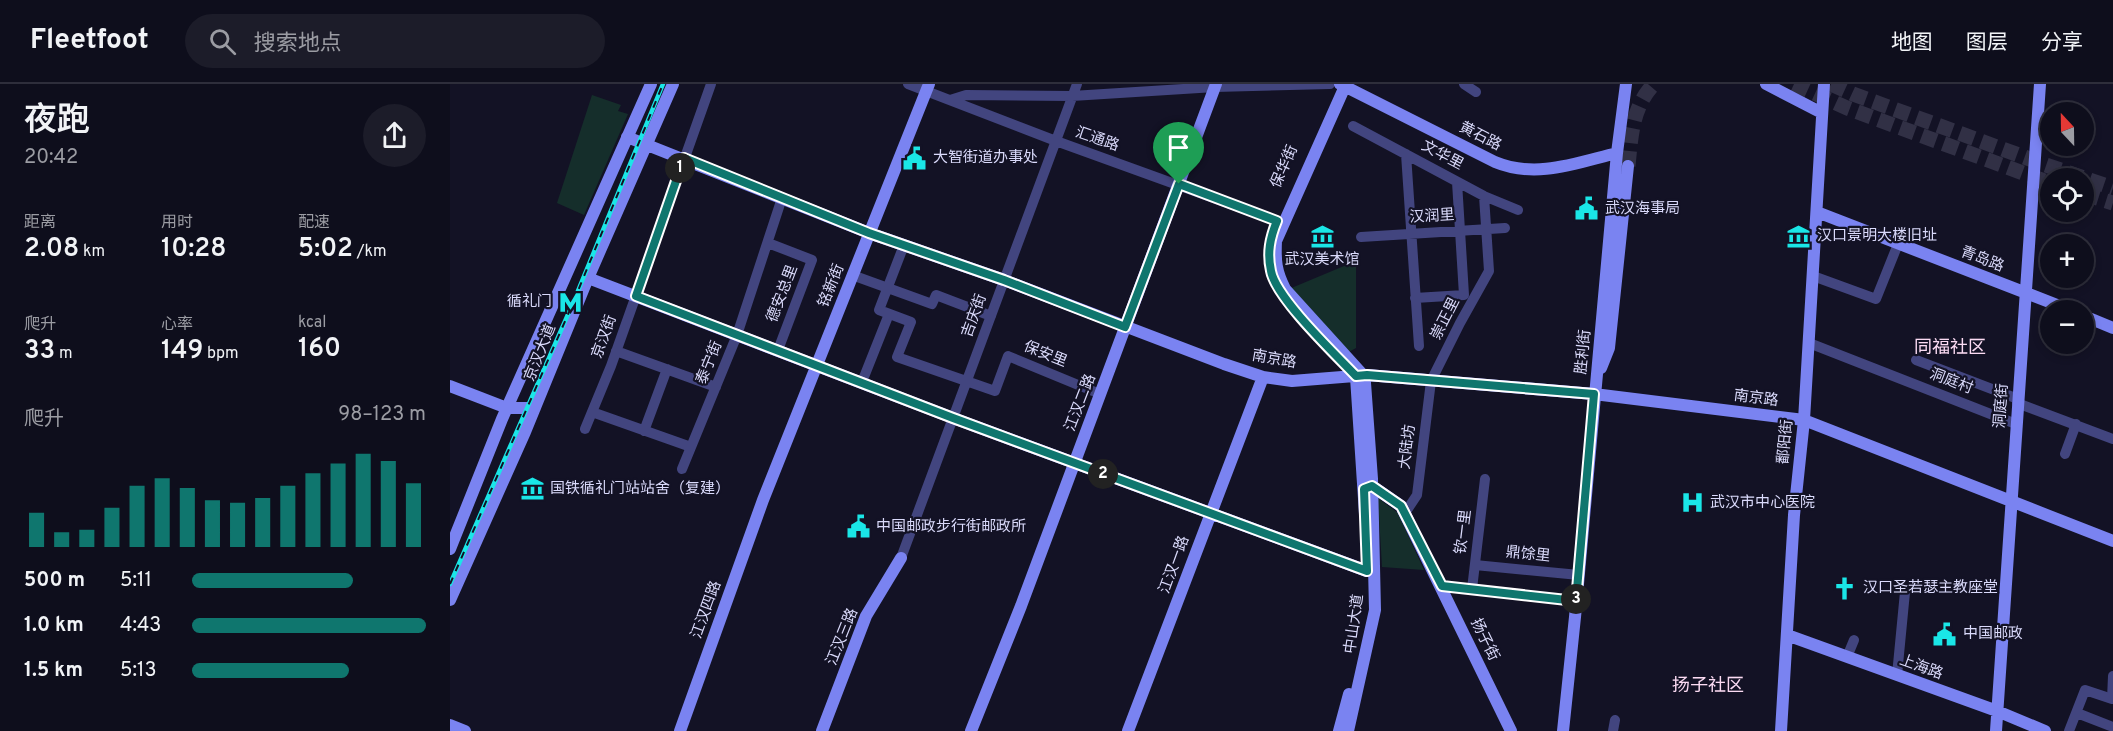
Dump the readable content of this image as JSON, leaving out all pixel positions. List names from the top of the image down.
{
  "streets": {
    "street": [
      "黄石路",
      "汇通路",
      "文华里",
      "保华街",
      "汉润里",
      "青岛路",
      "铭新街",
      "德安总里",
      "吉庆街",
      "崇正里",
      "京汉街",
      "胜利街",
      "京汉大道",
      "保安里",
      "南京路",
      "泰宁街",
      "洞庭村",
      "江汉二路",
      "洞庭街",
      "鄱阳街",
      "大陆坊",
      "钦一里",
      "鼎馀里",
      "江汉一路",
      "江汉四路",
      "中山大道",
      "江汉三路",
      "扬子街",
      "上海路"
    ]
  },
  "crossings": [
    ["黄石路", "保华街"],
    ["黄石路", "胜利街"],
    ["汇通路", "保华街"],
    ["汇通路", "铭新街"],
    ["汇通路", "吉庆街"],
    ["汇通路", "江汉二路"],
    ["保华街", "南京路"],
    ["保华街", "中山大道"],
    ["汉润里", "崇正里"],
    ["青岛路", "洞庭街"],
    ["青岛路", "鄱阳街"],
    ["铭新街", "南京路"],
    ["铭新街", "江汉四路"],
    ["德安总里", "泰宁街"],
    ["吉庆街", "保安里"],
    ["吉庆街", "南京路"],
    ["吉庆街", "江汉三路"],
    ["崇正里", "南京路"],
    ["崇正里", "大陆坊"],
    ["京汉街", "南京路"],
    ["胜利街", "南京路"],
    ["胜利街", "鼎馀里"],
    ["京汉大道", "南京路"],
    ["保安里", "江汉二路"],
    ["南京路", "泰宁街"],
    ["南京路", "江汉二路"],
    ["南京路", "洞庭街"],
    ["南京路", "鄱阳街"],
    ["南京路", "大陆坊"],
    ["南京路", "江汉一路"],
    ["南京路", "中山大道"],
    ["洞庭村", "洞庭街"],
    ["洞庭村", "鄱阳街"],
    ["洞庭街", "上海路"],
    ["鄱阳街", "上海路"],
    ["大陆坊", "扬子街"],
    ["钦一里", "鼎馀里"],
    ["中山大道", "扬子街"]
  ],
  "districts": ["同福社区", "扬子社区"],
  "places": {
    "public building": [
      "大智街道办事处",
      "武汉海事局",
      "中国邮政步行街邮政所",
      "中国邮政"
    ],
    "museum": ["武汉美术馆", "汉口景明大楼旧址", "国铁循礼门站站舍（复建）"],
    "metro station": ["循礼门"],
    "hospital": ["武汉市中心医院"],
    "church": ["汉口圣若瑟主教座堂"]
  },
  "north": "top",
  "page": {
    "header": "Fleetfoot",
    "search": "搜索地点",
    "nav": ["地图", "图层", "分享"],
    "heading": ["夜跑", "20:42"],
    "map_buttons": ["+", "−"],
    "pins": ["1", "2", "3"],
    "stats": [
      ["距离", "2.08 km"],
      ["用时", "10:28"],
      ["配速", "5:02 /km"],
      ["爬升", "33 m"],
      ["心率", "149 bpm"],
      ["kcal", "160"]
    ],
    "chart": ["爬升", "98–123 m"],
    "list": [
      {
        "name": "500 m",
        "note": "5:11"
      },
      {
        "name": "1.0 km",
        "note": "4:43"
      },
      {
        "name": "1.5 km",
        "note": "5:13"
      }
    ]
  }
}
